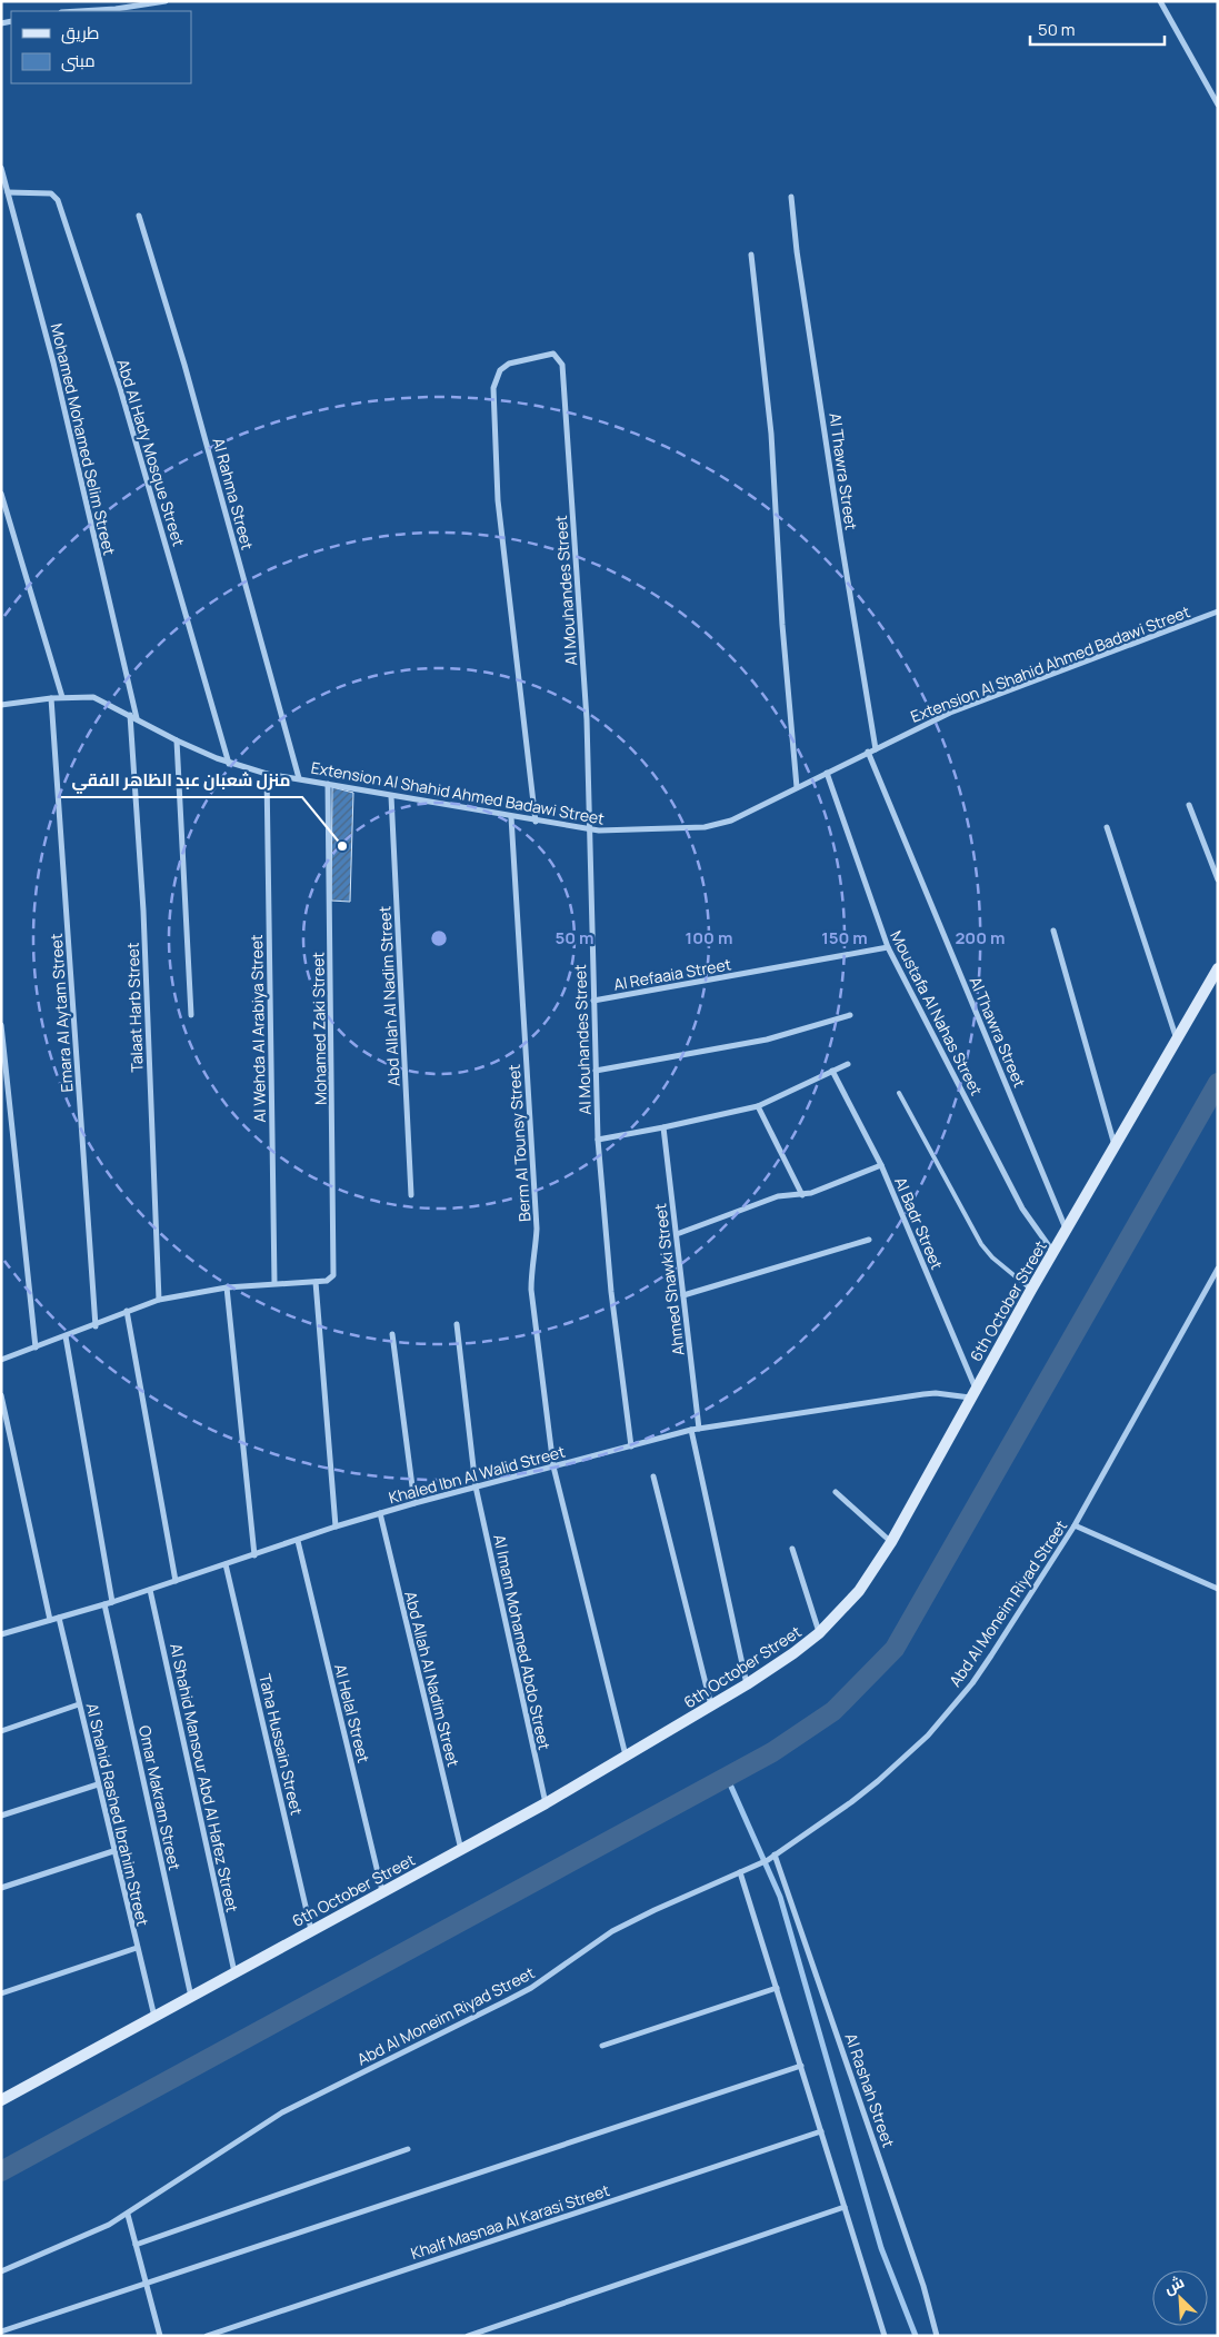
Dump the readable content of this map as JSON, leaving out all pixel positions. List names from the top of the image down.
{
  "streets": {
    "main road": ["6th October Street"],
    "street": [
      "Mohamed Mohamed Selim Street",
      "Abd Al Hady Mosque Street",
      "Al Thawra Street",
      "Al Rahma Street",
      "Al Mouhandes Street",
      "Extension Al Shahid Ahmed Badawi Street",
      "Al Refaaia Street",
      "Abd Allah Al Nadim Street",
      "Talaat Harb Street",
      "Emara Al Aytam Street",
      "Moustafa Al Nahas Street",
      "Al Wehda Al Arabiya Street",
      "Mohamed Zaki Street",
      "Berm Al Tounsy Street",
      "Al Badr Street",
      "Ahmed Shawki Street",
      "Khaled Ibn Al Walid Street",
      "Abd Al Moneim Riyad Street",
      "Al Imam Mohamed Abdo Street",
      "Al Helal Street",
      "Taha Hussain Street",
      "Al Shahid Mansour Abd Al Hafez Street",
      "Omar Makram Street",
      "Al Shahid Rashed Ibrahim Street",
      "Al Rashah Street",
      "Khalf Masnaa Al Karasi Street"
    ]
  },
  "crossings": [
    ["Mohamed Mohamed Selim Street", "Abd Al Hady Mosque Street"],
    ["Mohamed Mohamed Selim Street", "Extension Al Shahid Ahmed Badawi Street"],
    ["Mohamed Mohamed Selim Street", "Talaat Harb Street"],
    ["Abd Al Hady Mosque Street", "Extension Al Shahid Ahmed Badawi Street"],
    ["Al Thawra Street", "Extension Al Shahid Ahmed Badawi Street"],
    ["Al Thawra Street", "6th October Street"],
    ["Al Rahma Street", "Extension Al Shahid Ahmed Badawi Street"],
    ["Al Mouhandes Street", "Extension Al Shahid Ahmed Badawi Street"],
    ["Al Mouhandes Street", "Al Refaaia Street"],
    ["Al Mouhandes Street", "Khaled Ibn Al Walid Street"],
    ["Extension Al Shahid Ahmed Badawi Street", "Abd Allah Al Nadim Street"],
    ["Extension Al Shahid Ahmed Badawi Street", "Talaat Harb Street"],
    ["Extension Al Shahid Ahmed Badawi Street", "Emara Al Aytam Street"],
    ["Extension Al Shahid Ahmed Badawi Street", "Moustafa Al Nahas Street"],
    ["Extension Al Shahid Ahmed Badawi Street", "Al Wehda Al Arabiya Street"],
    ["Extension Al Shahid Ahmed Badawi Street", "Mohamed Zaki Street"],
    ["Extension Al Shahid Ahmed Badawi Street", "Berm Al Tounsy Street"],
    ["Al Refaaia Street", "Moustafa Al Nahas Street"],
    ["Abd Allah Al Nadim Street", "6th October Street"],
    ["Abd Allah Al Nadim Street", "Khaled Ibn Al Walid Street"],
    ["Moustafa Al Nahas Street", "6th October Street"],
    ["Berm Al Tounsy Street", "6th October Street"],
    ["Berm Al Tounsy Street", "Khaled Ibn Al Walid Street"],
    ["Al Badr Street", "6th October Street"],
    ["Al Badr Street", "Khaled Ibn Al Walid Street"],
    ["Ahmed Shawki Street", "Khaled Ibn Al Walid Street"],
    ["6th October Street", "Khaled Ibn Al Walid Street"],
    ["6th October Street", "Al Imam Mohamed Abdo Street"],
    ["6th October Street", "Al Helal Street"],
    ["6th October Street", "Taha Hussain Street"],
    ["6th October Street", "Al Shahid Mansour Abd Al Hafez Street"],
    ["6th October Street", "Omar Makram Street"],
    ["6th October Street", "Al Shahid Rashed Ibrahim Street"],
    ["Khaled Ibn Al Walid Street", "Al Imam Mohamed Abdo Street"],
    ["Khaled Ibn Al Walid Street", "Al Helal Street"],
    ["Khaled Ibn Al Walid Street", "Taha Hussain Street"],
    ["Khaled Ibn Al Walid Street", "Al Shahid Mansour Abd Al Hafez Street"],
    ["Khaled Ibn Al Walid Street", "Omar Makram Street"],
    ["Khaled Ibn Al Walid Street", "Al Shahid Rashed Ibrahim Street"],
    ["Abd Al Moneim Riyad Street", "Al Rashah Street"]
  ],
  "places": ["منزل شعبان عبد الظاهر الفقي"],
  "legend": ["طريق", "مبنى"],
  "scale_bar": "50 m",
  "north": "top left",
  "rings": [
    "50 m",
    "100 m",
    "150 m",
    "200 m"
  ]
}
